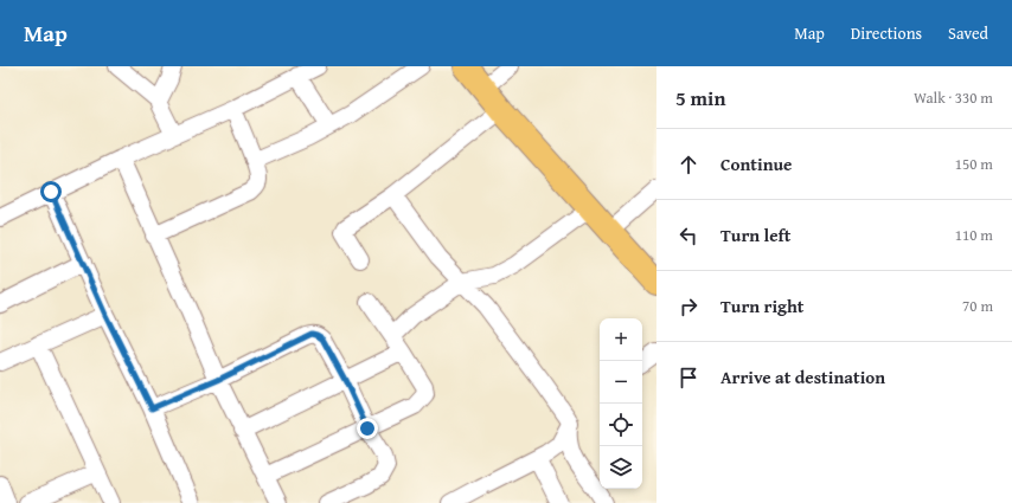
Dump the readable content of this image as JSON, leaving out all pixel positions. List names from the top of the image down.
{
  "page": {
    "header": "Map",
    "nav": ["Map", "Directions", "Saved"],
    "heading": ["5 min", "Walk · 330 m"],
    "list": [
      ["Continue", "150 m"],
      ["Turn left", "110 m"],
      ["Turn right", "70 m"],
      "Arrive at destination"
    ],
    "map_buttons": ["+", "−"]
  }
}
